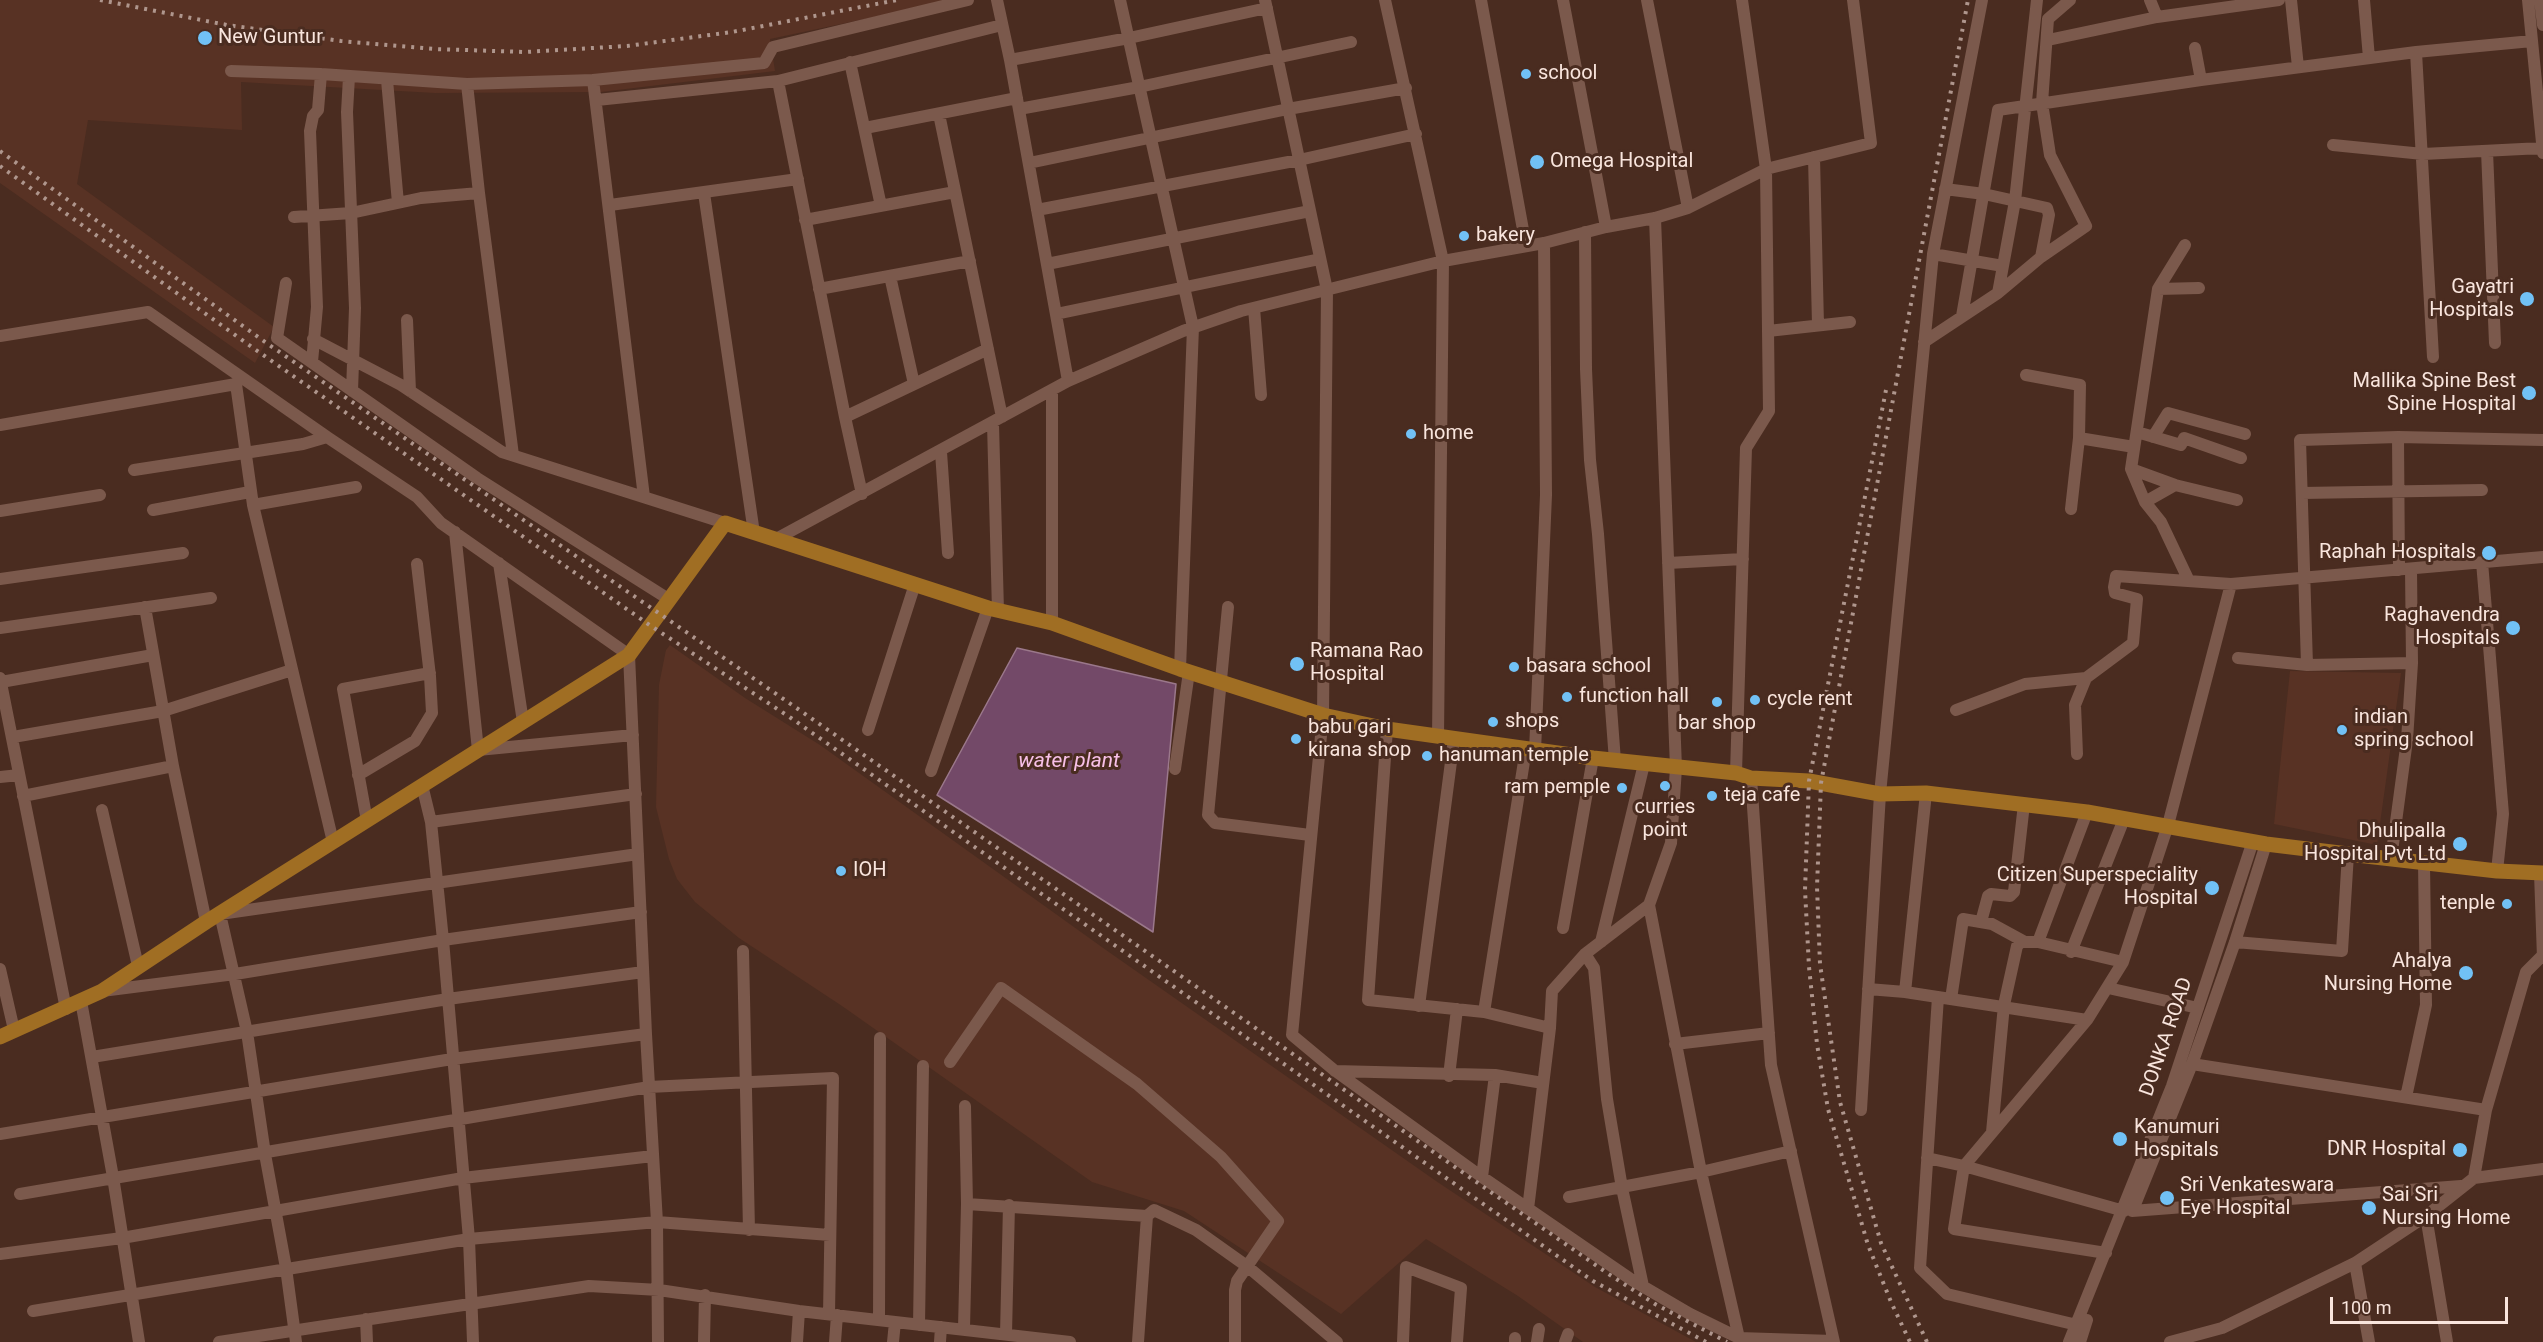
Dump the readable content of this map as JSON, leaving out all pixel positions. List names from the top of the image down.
{
  "streets": {
    "street": ["DONKA ROAD"]
  },
  "water": ["water plant"],
  "places": [
    "New Guntur",
    "school",
    "Omega Hospital",
    "bakery",
    "Gayatri Hospitals",
    "Mallika Spine Best Spine Hospital",
    "home",
    "Raphah Hospitals",
    "Raghavendra Hospitals",
    "Ramana Rao Hospital",
    "basara school",
    "function hall",
    "cycle rent",
    "bar shop",
    "shops",
    "indian spring school",
    "babu gari kirana shop",
    "hanuman temple",
    "curries point",
    "ram pemple",
    "teja cafe",
    "Dhulipalla Hospital Pvt Ltd",
    "IOH",
    "Citizen Superspeciality Hospital",
    "tenple",
    "Ahalya Nursing Home",
    "Kanumuri Hospitals",
    "DNR Hospital",
    "Sri Venkateswara Eye Hospital",
    "Sai Sri Nursing Home"
  ],
  "scale_bar": "100 m"
}
